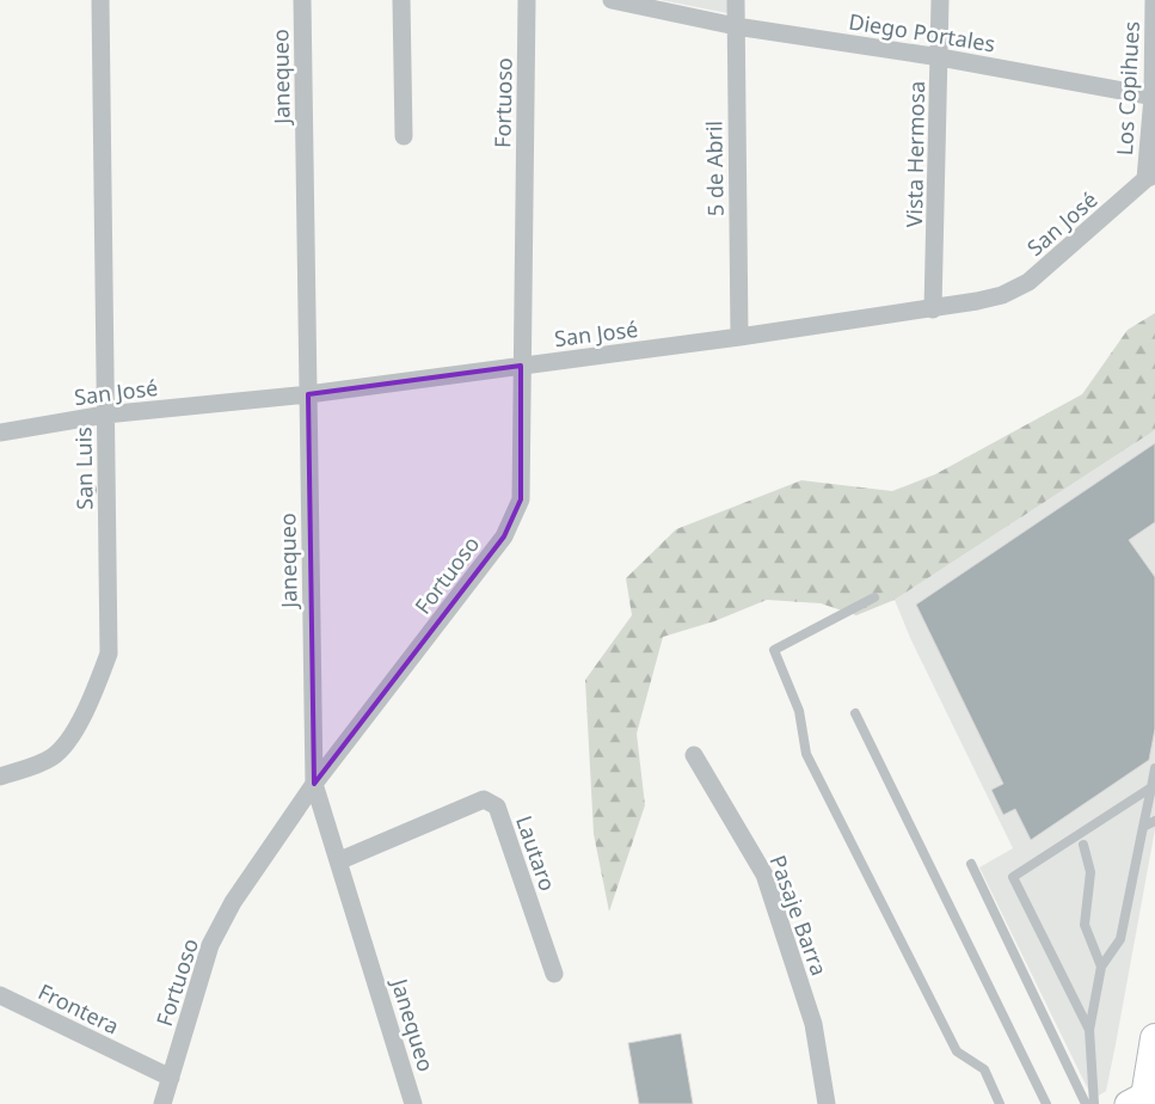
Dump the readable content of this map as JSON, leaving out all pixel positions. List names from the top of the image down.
{
  "streets": {
    "street": [
      "Diego Portales",
      "Janequeo",
      "Los Copihues",
      "Fortuoso",
      "Vista Hermosa",
      "5 de Abril",
      "San José",
      "San Luis",
      "Lautaro",
      "Pasaje Barra",
      "Frontera"
    ]
  },
  "crossings": [
    ["Diego Portales", "Los Copihues"],
    ["Diego Portales", "Vista Hermosa"],
    ["Diego Portales", "5 de Abril"],
    ["Janequeo", "Fortuoso"],
    ["Janequeo", "San José"],
    ["Janequeo", "Lautaro"],
    ["Los Copihues", "San José"],
    ["Fortuoso", "San José"],
    ["Fortuoso", "Frontera"],
    ["Vista Hermosa", "San José"],
    ["5 de Abril", "San José"],
    ["San José", "San Luis"]
  ]
}
